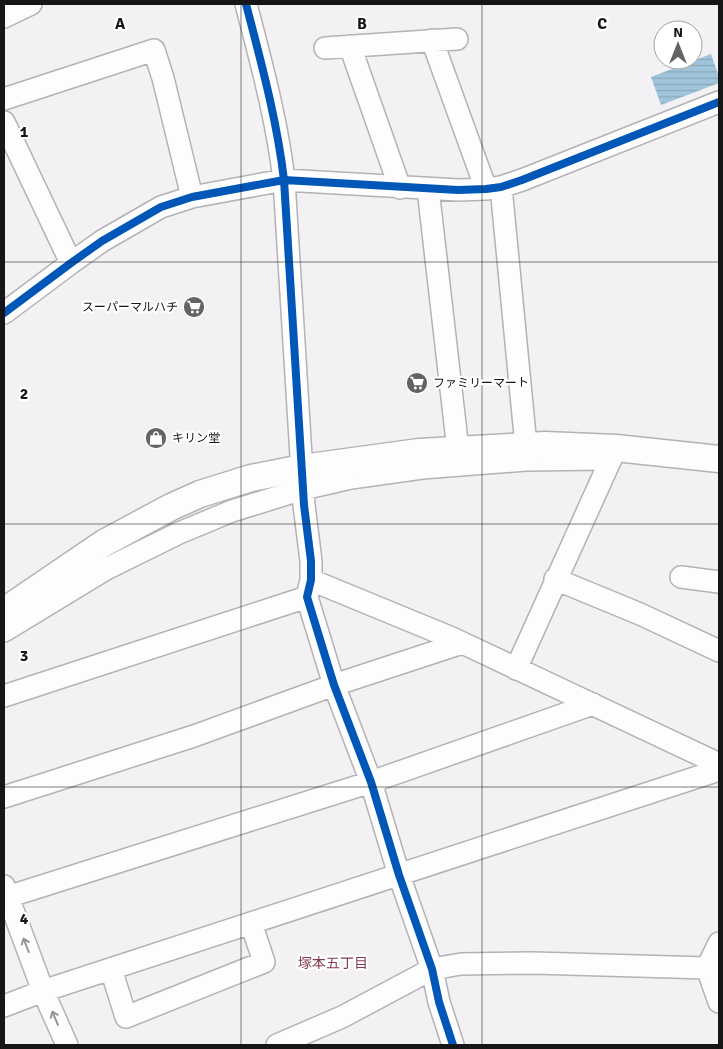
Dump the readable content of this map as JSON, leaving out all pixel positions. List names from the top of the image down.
{
  "districts": ["塚本五丁目"],
  "places": {
    "supermarket": ["スーパーマルハチ", "ファミリーマート"],
    "shop": ["キリン堂"]
  },
  "north": "top",
  "grid": {
    "columns": ["A", "B", "C"],
    "rows": [
      "1",
      "2",
      "3",
      "4"
    ]
  }
}
